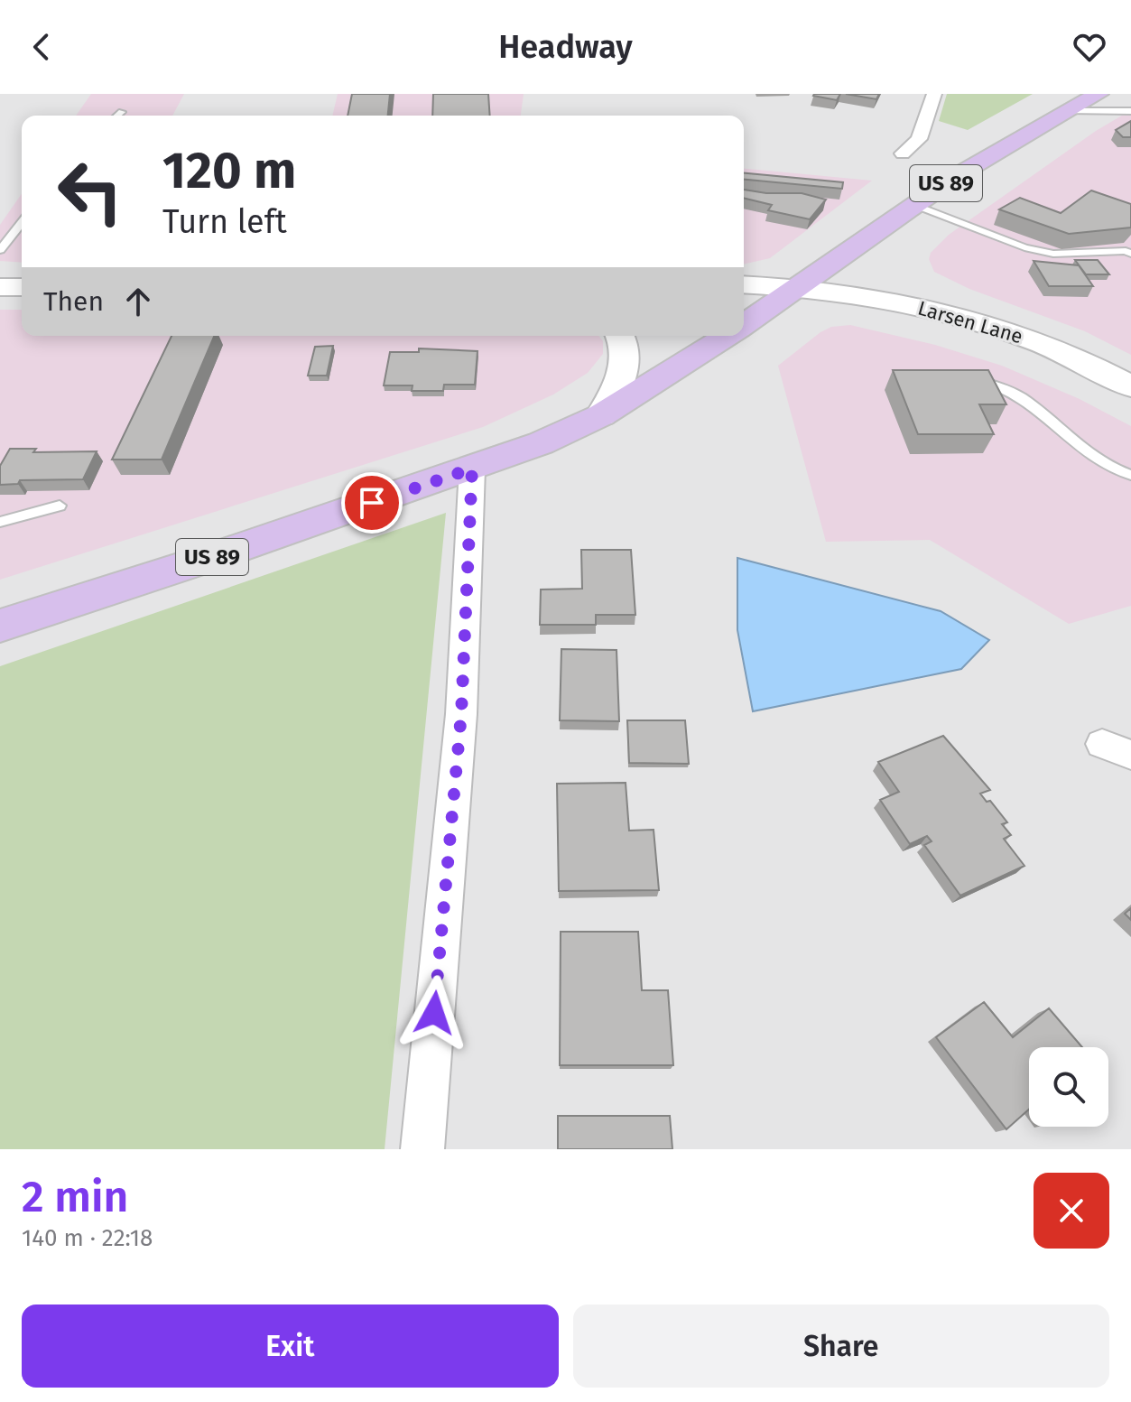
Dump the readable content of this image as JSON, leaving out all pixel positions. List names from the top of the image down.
{
  "streets": {
    "main road": ["US 89", "Larsen Lane"]
  },
  "crossings": [
    ["US 89", "Larsen Lane"]
  ],
  "page": {
    "header": "Headway",
    "turn": ["120 m", "Turn left"],
    "then": "Then",
    "heading": ["2 min", "140 m · 22:18"],
    "buttons": ["Exit", "Share"]
  }
}
